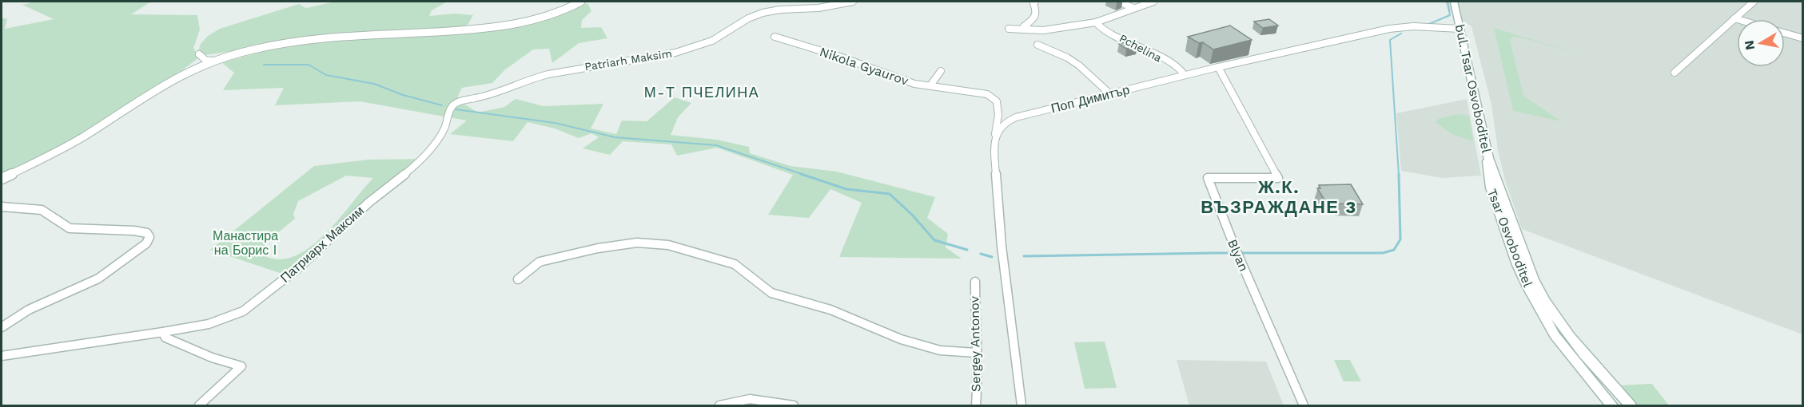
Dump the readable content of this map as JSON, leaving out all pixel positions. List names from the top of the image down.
{
  "streets": {
    "main road": ["bul. Tsar Osvoboditel", "Tsar Osvoboditel"],
    "street": [
      "Pchelina",
      "Patriarh Maksim",
      "Nikola Gyaurov",
      "Поп Димитър",
      "Патриарх Максим",
      "Blyan",
      "Sergey Antonov"
    ]
  },
  "crossings": [
    ["Pchelina", "Поп Димитър"],
    ["Patriarh Maksim", "Патриарх Максим"],
    ["Nikola Gyaurov", "Поп Димитър"],
    ["bul. Tsar Osvoboditel", "Поп Димитър"],
    ["bul. Tsar Osvoboditel", "Tsar Osvoboditel"],
    ["Поп Димитър", "Blyan"]
  ],
  "districts": ["М-Т ПЧЕЛИНА", "Ж.К. ВЪЗРАЖДАНЕ 3"],
  "parks": ["Манастира на Борис І"],
  "north": "left"
}
